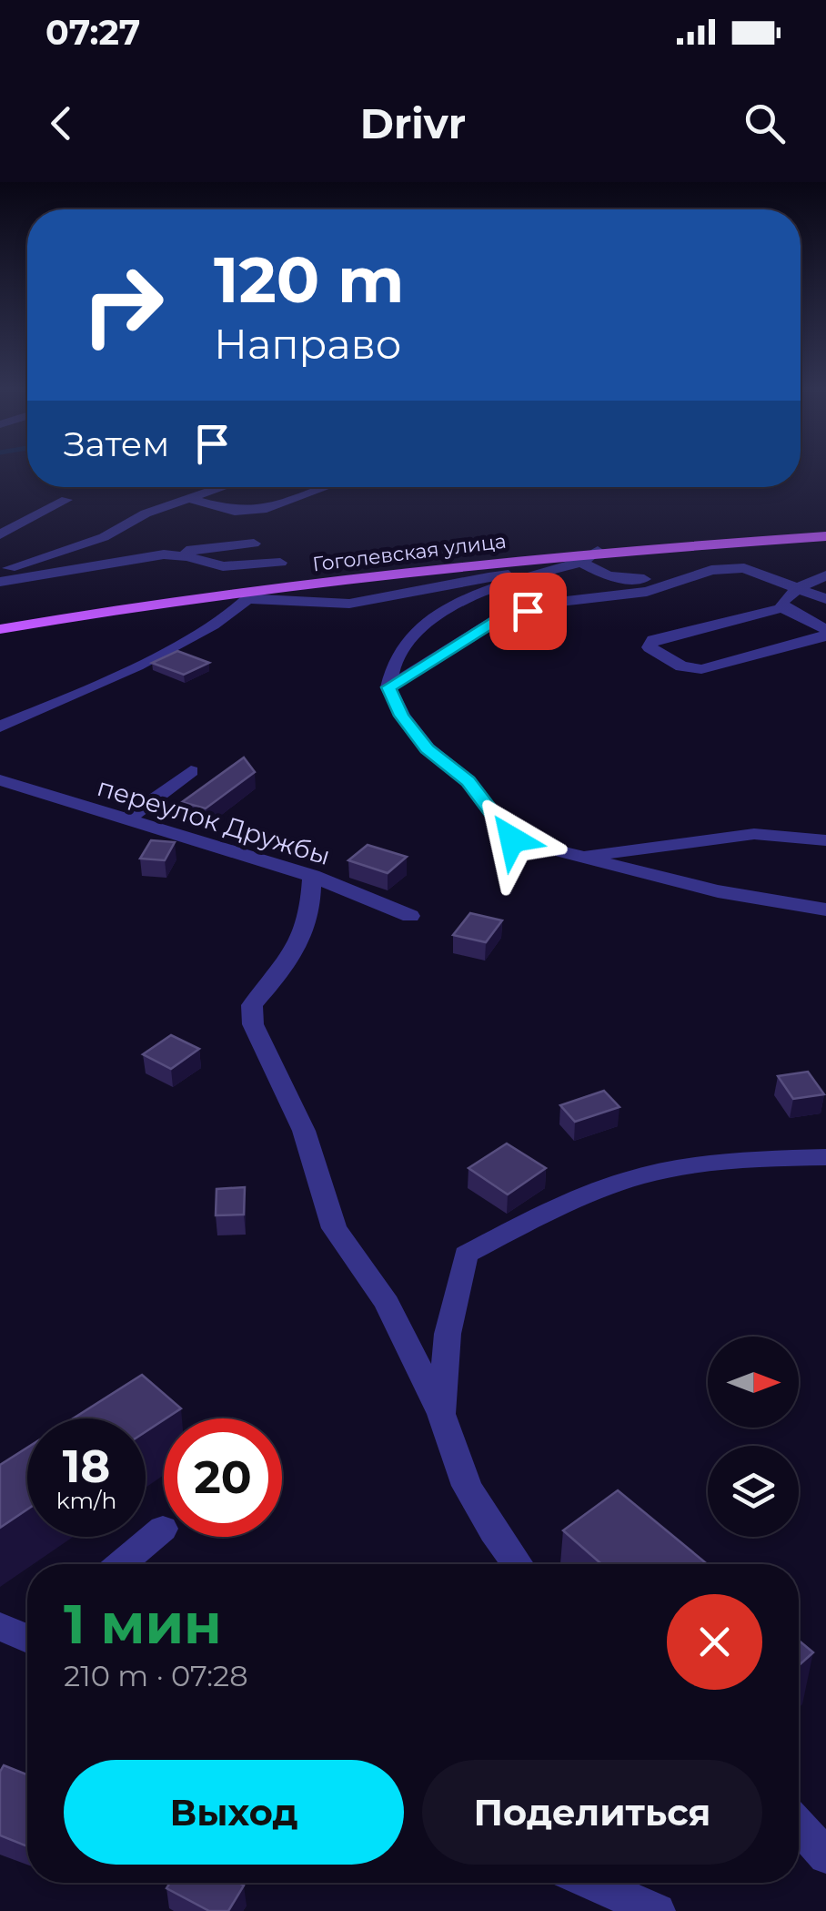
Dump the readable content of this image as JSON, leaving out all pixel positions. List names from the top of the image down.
{
  "streets": {
    "main road": ["Гоголевская улица"],
    "street": ["переулок Дружбы"]
  },
  "north": "right",
  "page": {
    "status": "07:27",
    "header": "Drivr",
    "turn": ["120 m", "Направо"],
    "then": "Затем",
    "speed": "18 km/h",
    "limit": "20",
    "heading": ["1 мин", "210 m · 07:28"],
    "buttons": ["Выход", "Поделиться"]
  }
}
